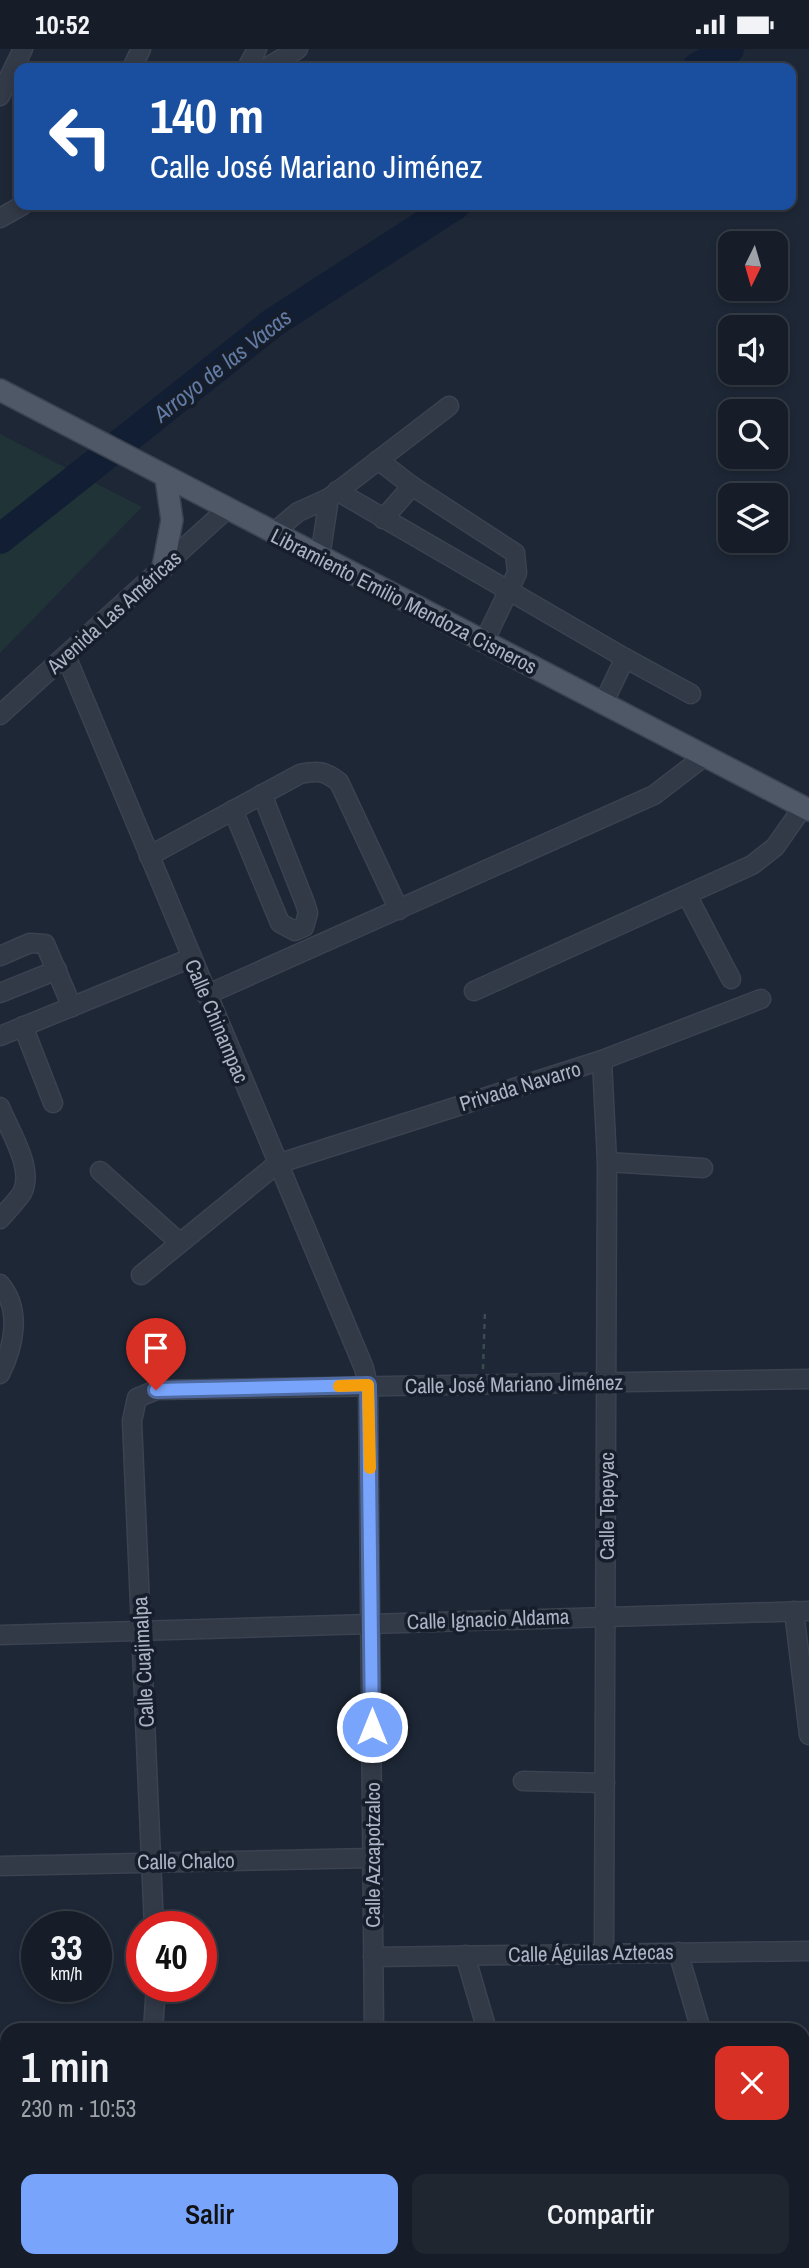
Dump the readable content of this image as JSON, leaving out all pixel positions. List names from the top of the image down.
{
  "streets": {
    "main road": ["Libramiento Emilio Mendoza Cisneros"],
    "street": [
      "Avenida Las Américas",
      "Calle Chinampac",
      "Privada Navarro",
      "Calle José Mariano Jiménez",
      "Calle Tepeyac",
      "Calle Ignacio Aldama",
      "Calle Cuajimalpa",
      "Calle Azcapotzalco",
      "Calle Chalco",
      "Calle Águilas Aztecas"
    ]
  },
  "crossings": [
    ["Libramiento Emilio Mendoza Cisneros", "Avenida Las Américas"],
    ["Avenida Las Américas", "Calle Chinampac"],
    ["Calle Chinampac", "Privada Navarro"],
    ["Calle Chinampac", "Calle José Mariano Jiménez"],
    ["Calle Chinampac", "Calle Azcapotzalco"],
    ["Privada Navarro", "Calle Tepeyac"],
    ["Calle José Mariano Jiménez", "Calle Tepeyac"],
    ["Calle José Mariano Jiménez", "Calle Cuajimalpa"],
    ["Calle José Mariano Jiménez", "Calle Azcapotzalco"],
    ["Calle Tepeyac", "Calle Ignacio Aldama"],
    ["Calle Tepeyac", "Calle Águilas Aztecas"],
    ["Calle Ignacio Aldama", "Calle Cuajimalpa"],
    ["Calle Ignacio Aldama", "Calle Azcapotzalco"],
    ["Calle Cuajimalpa", "Calle Chalco"],
    ["Calle Azcapotzalco", "Calle Chalco"],
    ["Calle Azcapotzalco", "Calle Águilas Aztecas"]
  ],
  "water": ["Arroyo de las Vacas"],
  "north": "bottom",
  "page": {
    "status": "10:52",
    "turn": ["140 m", "Calle José Mariano Jiménez"],
    "speed": "33 km/h",
    "limit": "40",
    "heading": ["1 min", "230 m · 10:53"],
    "buttons": ["Salir", "Compartir"]
  }
}
